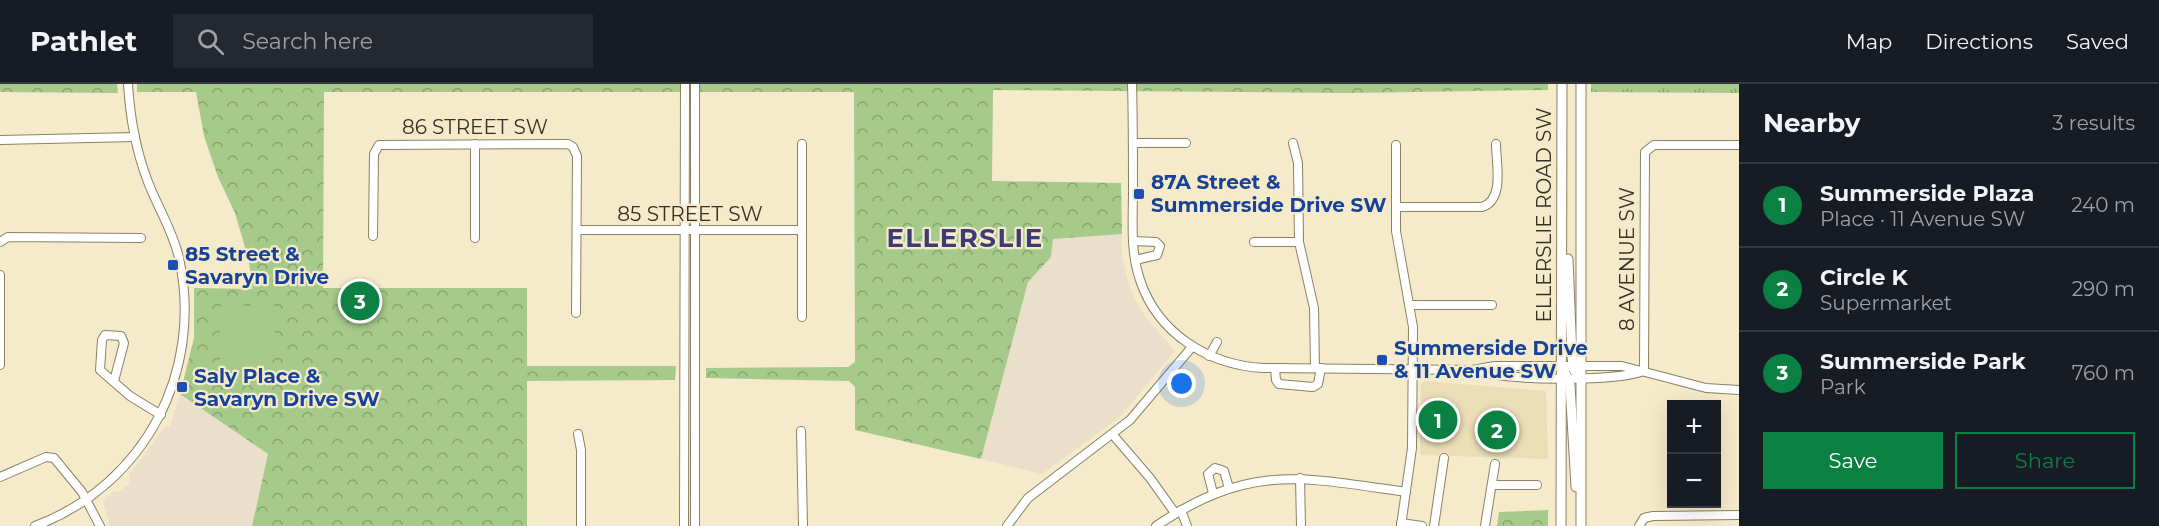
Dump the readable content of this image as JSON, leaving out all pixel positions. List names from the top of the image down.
{
  "streets": {
    "main road": ["ELLERSLIE ROAD SW"],
    "street": ["86 STREET SW", "85 STREET SW", "8 AVENUE SW"]
  },
  "crossings": [
    ["86 STREET SW", "85 STREET SW"]
  ],
  "districts": ["ELLERSLIE"],
  "places": {
    "transit": [
      "87A Street & Summerside Drive SW",
      "85 Street & Savaryn Drive",
      "Summerside Drive & 11 Avenue SW",
      "Saly Place & Savaryn Drive SW"
    ]
  },
  "page": {
    "header": "Pathlet",
    "search": "Search here",
    "nav": ["Map", "Directions", "Saved"],
    "heading": ["Nearby", "3 results"],
    "list": [
      {
        "mark": "1",
        "name": "Summerside Plaza",
        "note": "Place · 11 Avenue SW",
        "value": "240 m"
      },
      {
        "mark": "2",
        "name": "Circle K",
        "note": "Supermarket",
        "value": "290 m"
      },
      {
        "mark": "3",
        "name": "Summerside Park",
        "note": "Park",
        "value": "760 m"
      }
    ],
    "pins": ["3", "1", "2"],
    "map_buttons": ["+", "−"],
    "buttons": ["Save", "Share"]
  }
}
